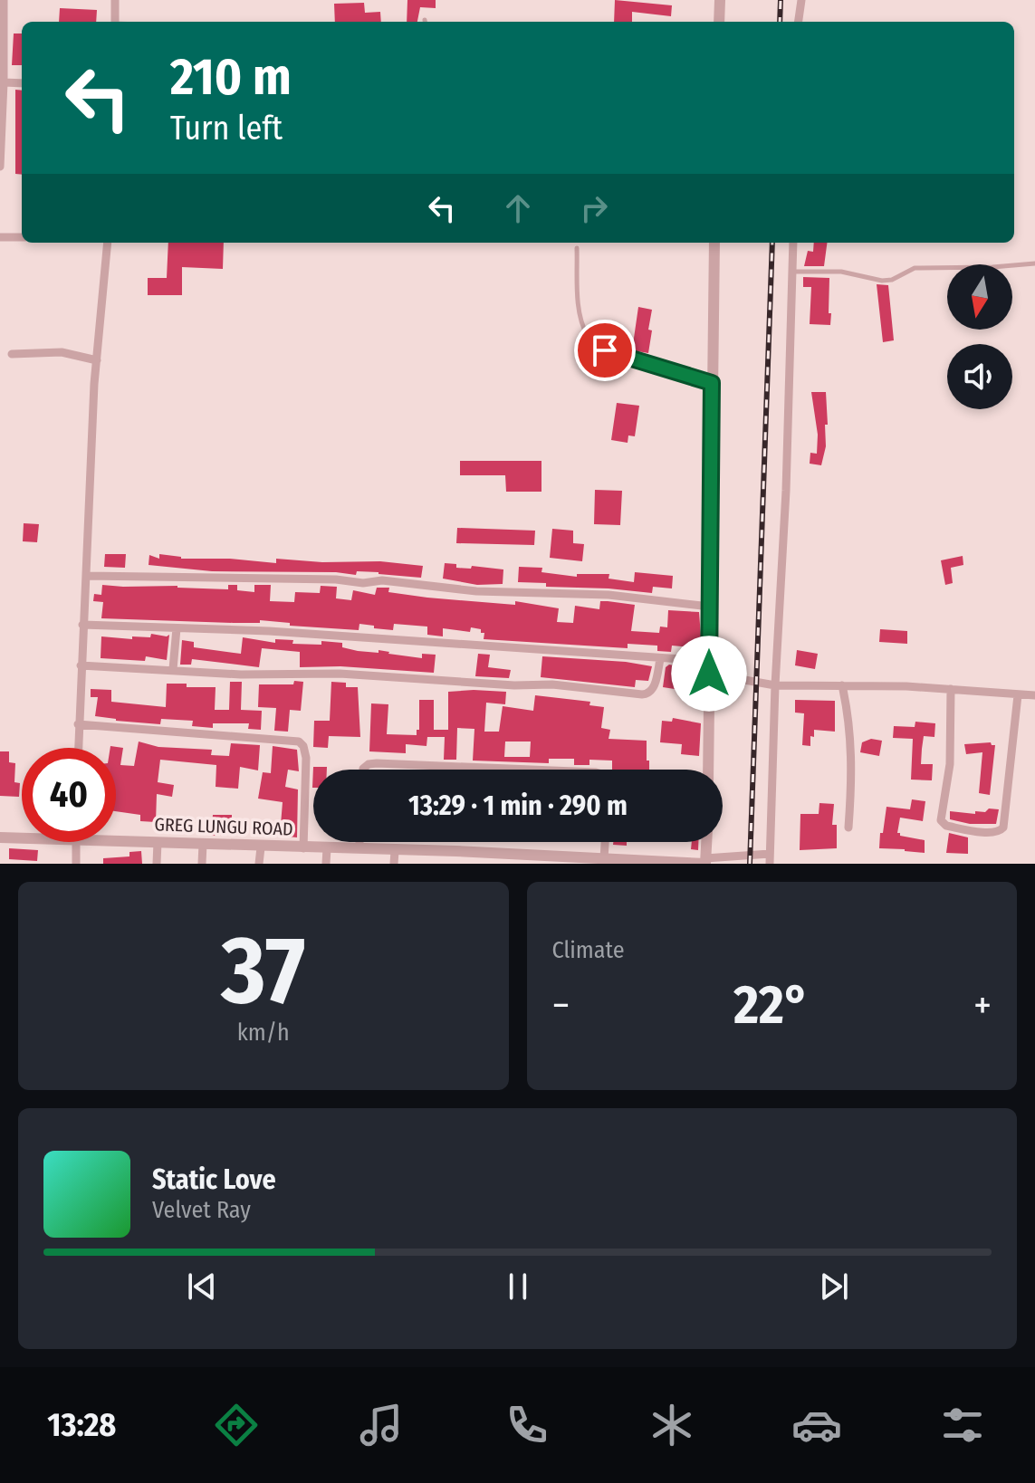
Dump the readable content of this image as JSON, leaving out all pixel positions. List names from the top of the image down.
{
  "streets": {
    "street": ["GREG LUNGU ROAD"]
  },
  "north": "bottom",
  "page": {
    "turn": ["210 m", "Turn left"],
    "limit": "40",
    "trip": "13:29 · 1 min · 290 m",
    "tile": [
      ["37", "km/h"],
      "Climate"
    ],
    "heat": ["−", "22°", "+"],
    "song": ["Static Love", "Velvet Ray"],
    "tabs": "13:28"
  }
}
